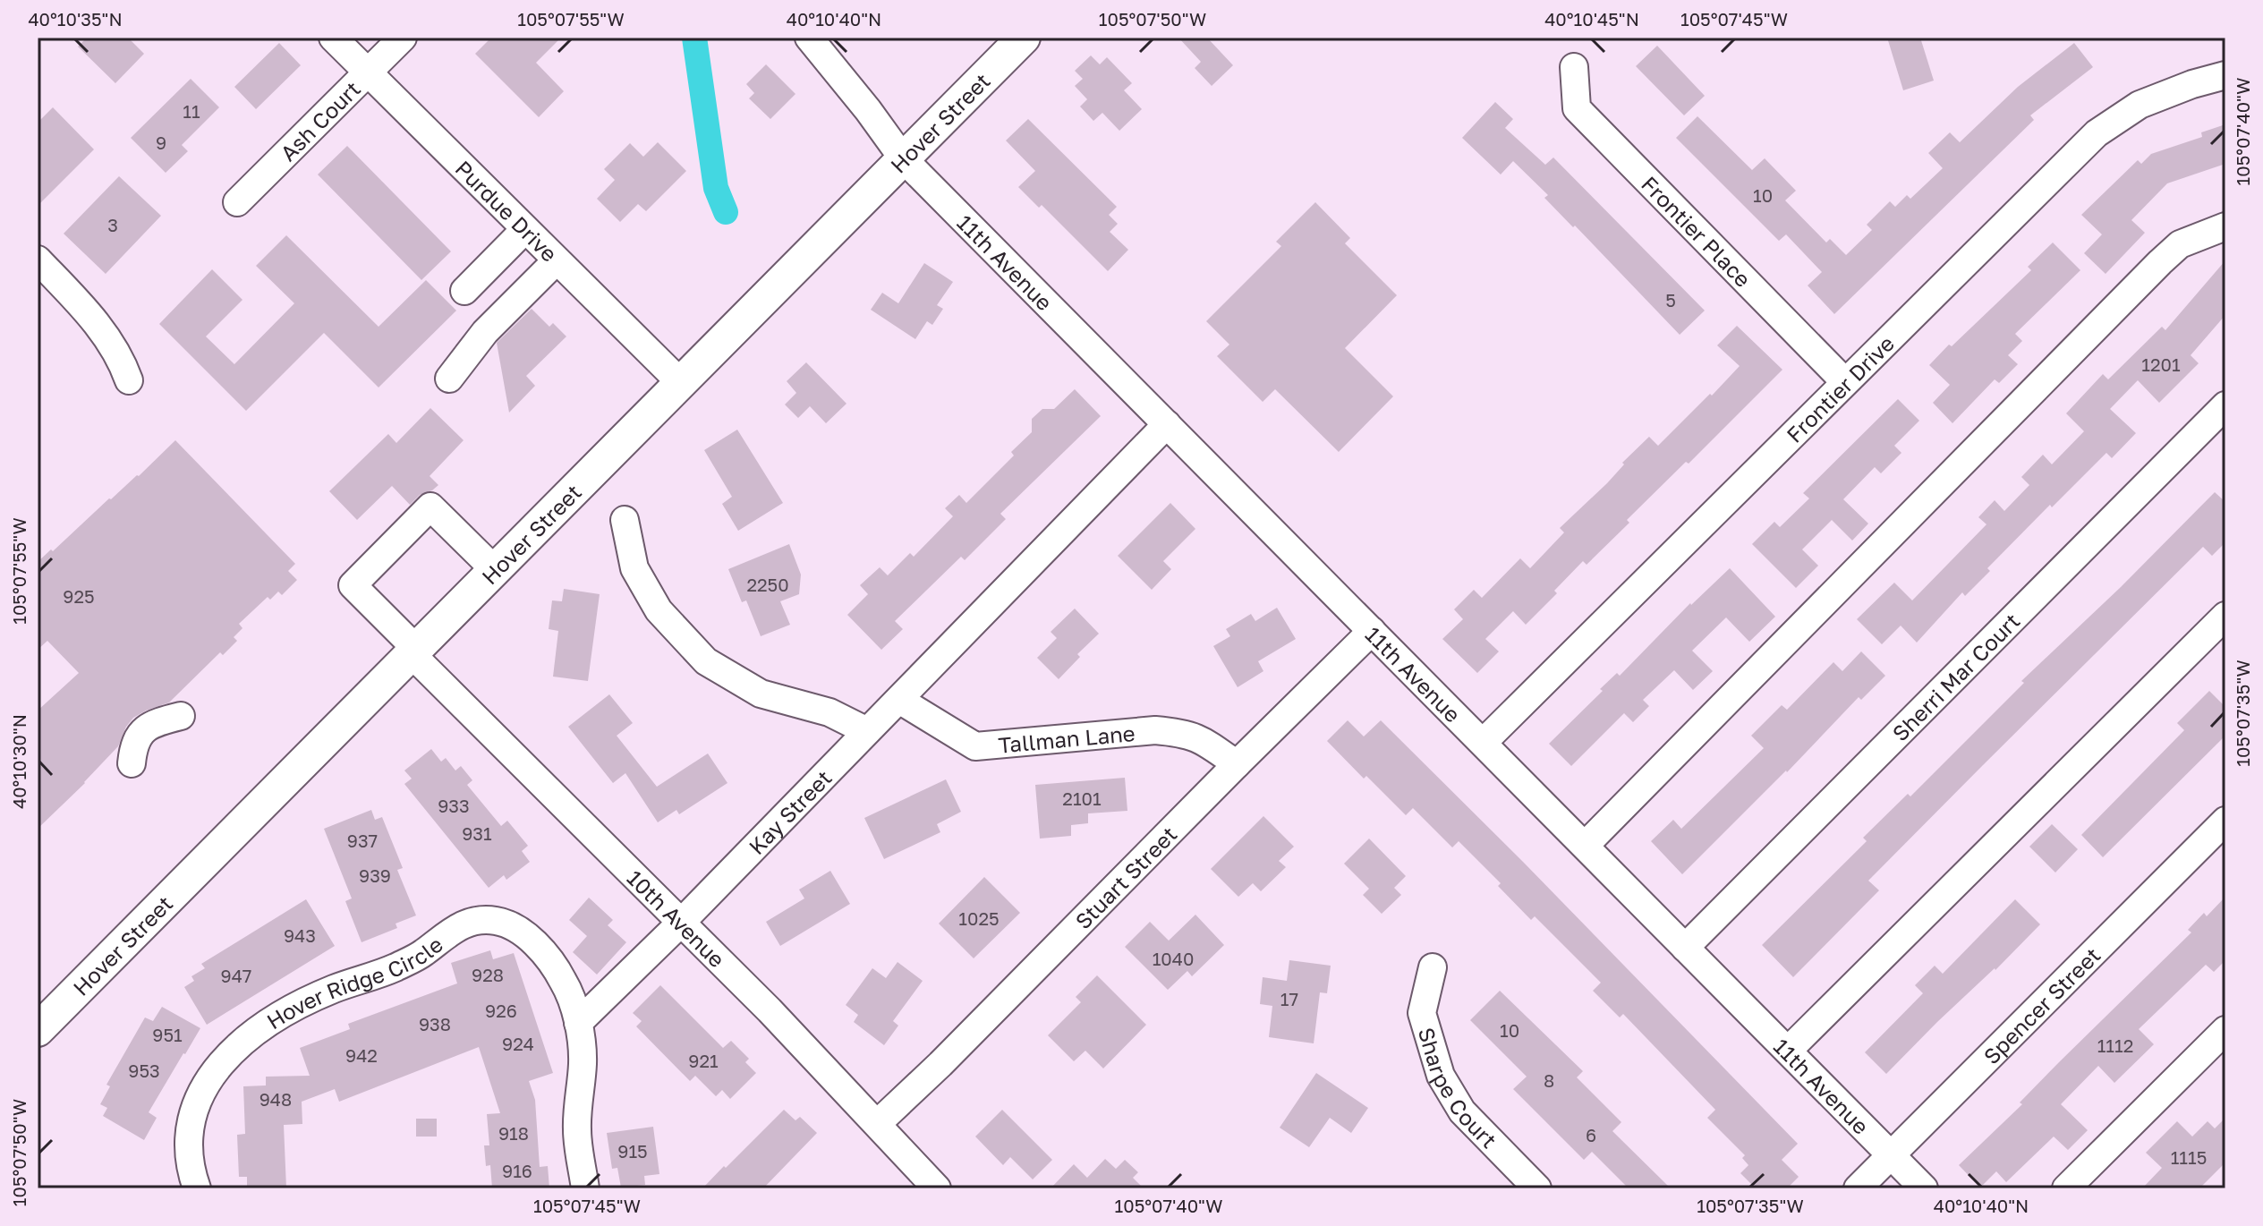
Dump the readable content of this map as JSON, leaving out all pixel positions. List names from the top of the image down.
{
  "streets": {
    "main road": ["Hover Street"],
    "street": [
      "Ash Court",
      "Purdue Drive",
      "Frontier Place",
      "11th Avenue",
      "Frontier Drive",
      "Sherri Mar Court",
      "Tallman Lane",
      "Kay Street",
      "Stuart Street",
      "10th Avenue",
      "Hover Ridge Circle",
      "Spencer Street",
      "Sharpe Court"
    ]
  },
  "crossings": [
    ["Ash Court", "Purdue Drive"],
    ["Hover Street", "Purdue Drive"],
    ["Hover Street", "11th Avenue"],
    ["Hover Street", "10th Avenue"],
    ["Frontier Place", "Frontier Drive"],
    ["11th Avenue", "Frontier Drive"],
    ["11th Avenue", "Sherri Mar Court"],
    ["11th Avenue", "Kay Street"],
    ["11th Avenue", "Stuart Street"],
    ["11th Avenue", "Spencer Street"],
    ["Tallman Lane", "Kay Street"],
    ["Tallman Lane", "Stuart Street"],
    ["Kay Street", "10th Avenue"],
    ["Stuart Street", "10th Avenue"]
  ],
  "house_numbers": [
    "11",
    "9",
    "10",
    "3",
    "5",
    "1201",
    "2250",
    "925",
    "2101",
    "933",
    "931",
    "937",
    "939",
    "1025",
    "943",
    "1040",
    "928",
    "947",
    "17",
    "926",
    "938",
    "10",
    "951",
    "924",
    "1112",
    "942",
    "921",
    "953",
    "8",
    "948",
    "918",
    "6",
    "915",
    "1115",
    "916"
  ],
  "coordinates": [
    "40°10'35\"N",
    "105°07'55\"W",
    "40°10'40\"N",
    "105°07'50\"W",
    "40°10'45\"N",
    "105°07'45\"W",
    "105°07'40\"W",
    "105°07'35\"W",
    "40°10'30\"N"
  ]
}
